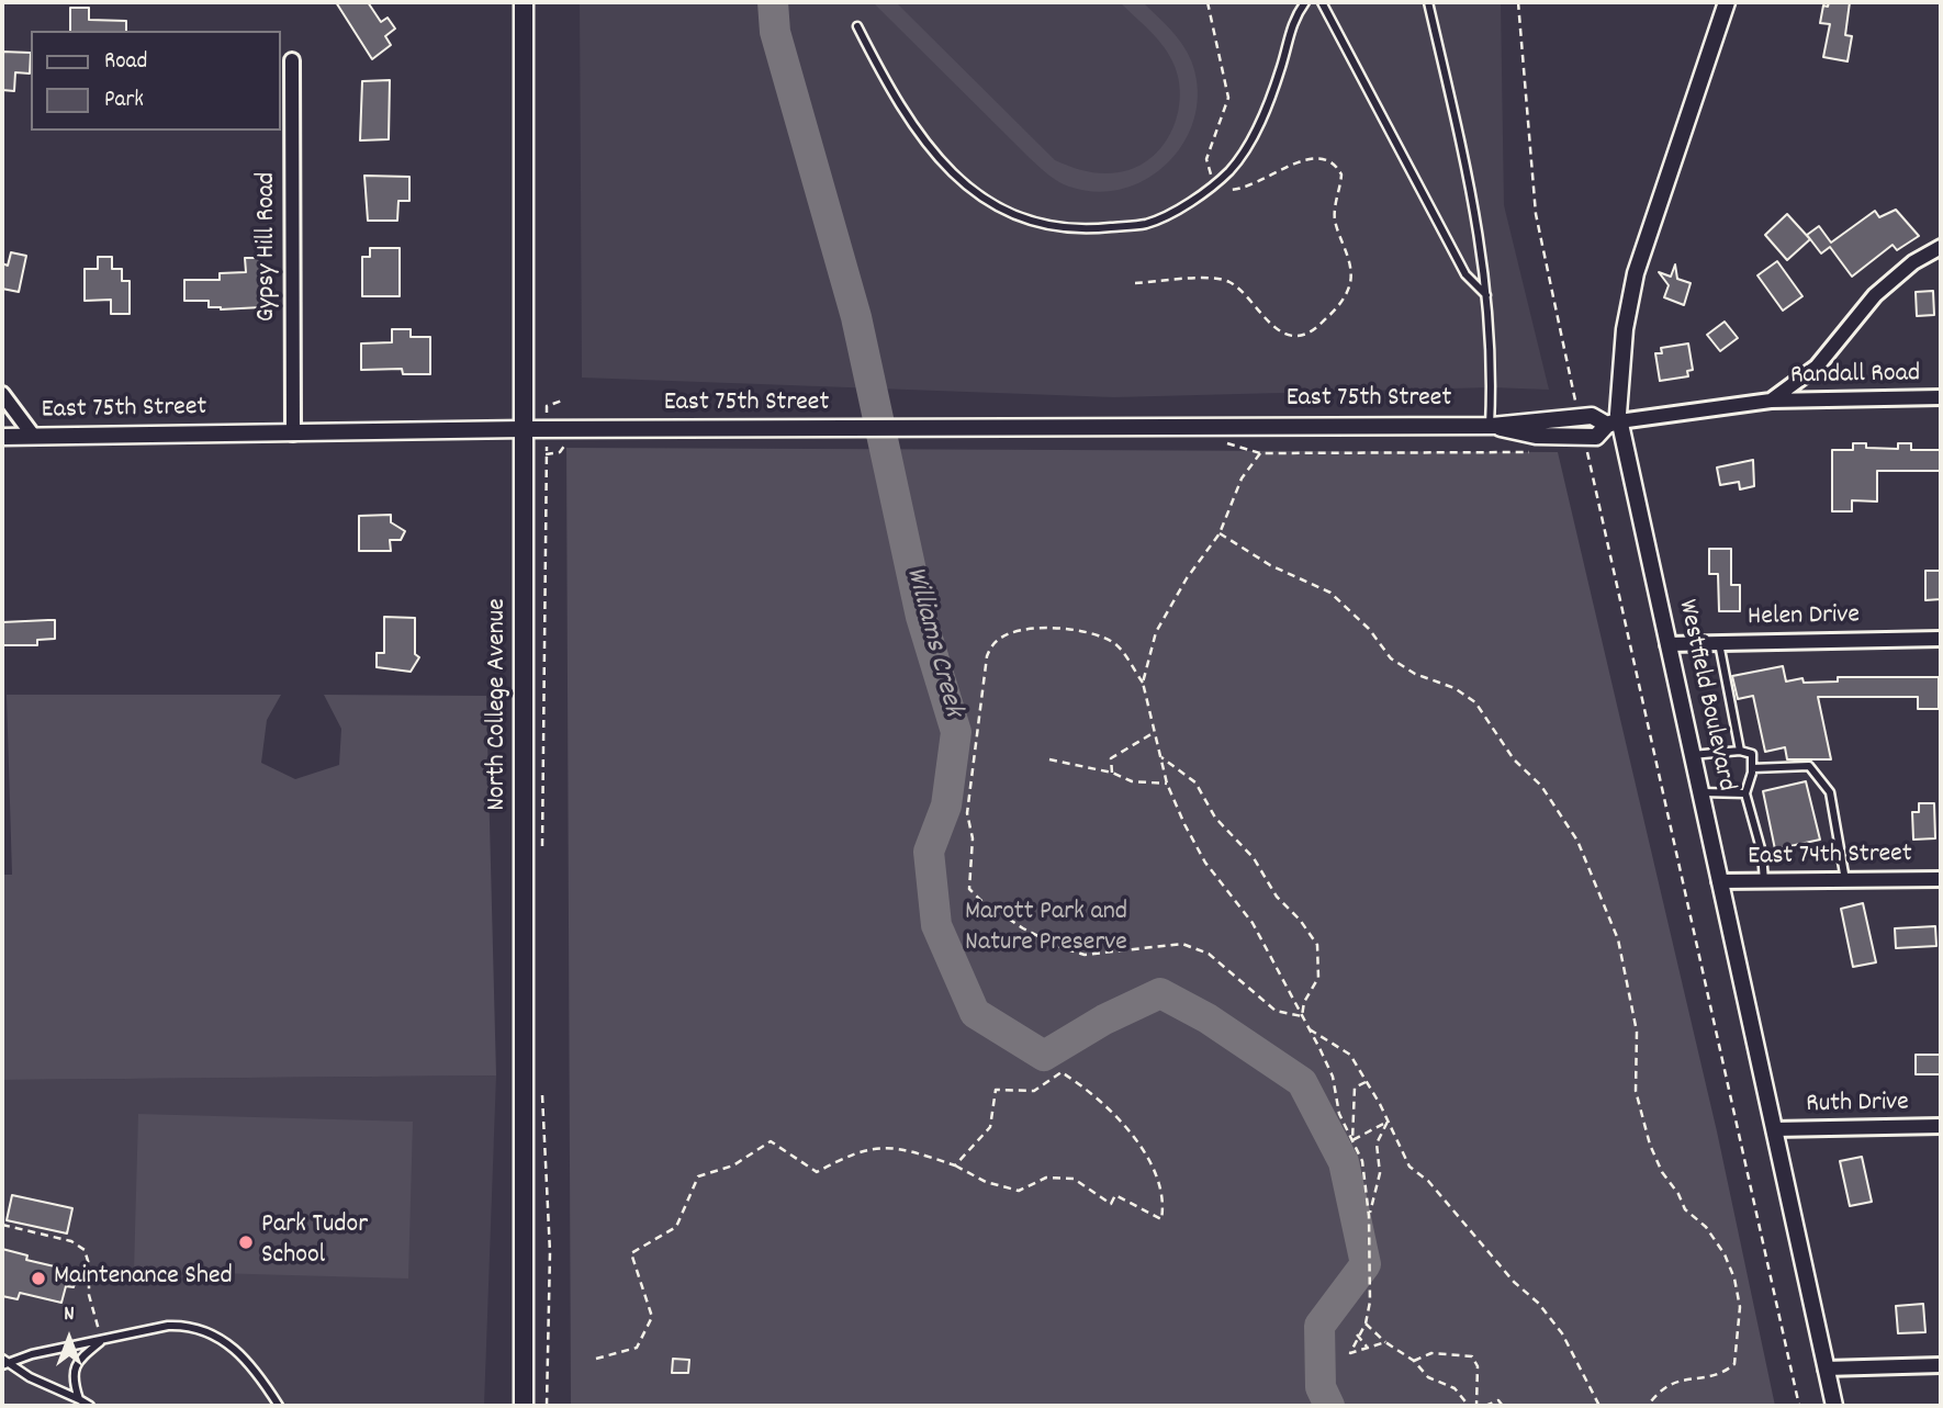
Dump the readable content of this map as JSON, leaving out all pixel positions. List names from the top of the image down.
{
  "streets": {
    "main road": ["North College Avenue"],
    "street": [
      "Gypsy Hill Road",
      "Randall Road",
      "East 75th Street",
      "Helen Drive",
      "Westfield Boulevard",
      "East 74th Street",
      "Ruth Drive"
    ]
  },
  "crossings": [
    ["Gypsy Hill Road", "East 75th Street"],
    ["Randall Road", "East 75th Street"],
    ["East 75th Street", "Westfield Boulevard"],
    ["East 75th Street", "North College Avenue"],
    ["Helen Drive", "Westfield Boulevard"],
    ["Westfield Boulevard", "East 74th Street"],
    ["Westfield Boulevard", "Ruth Drive"]
  ],
  "water": ["Williams Creek"],
  "parks": ["Marott Park and Nature Preserve"],
  "places": ["Park Tudor School", "Maintenance Shed"],
  "legend": ["Road", "Park"],
  "north": "top"
}
